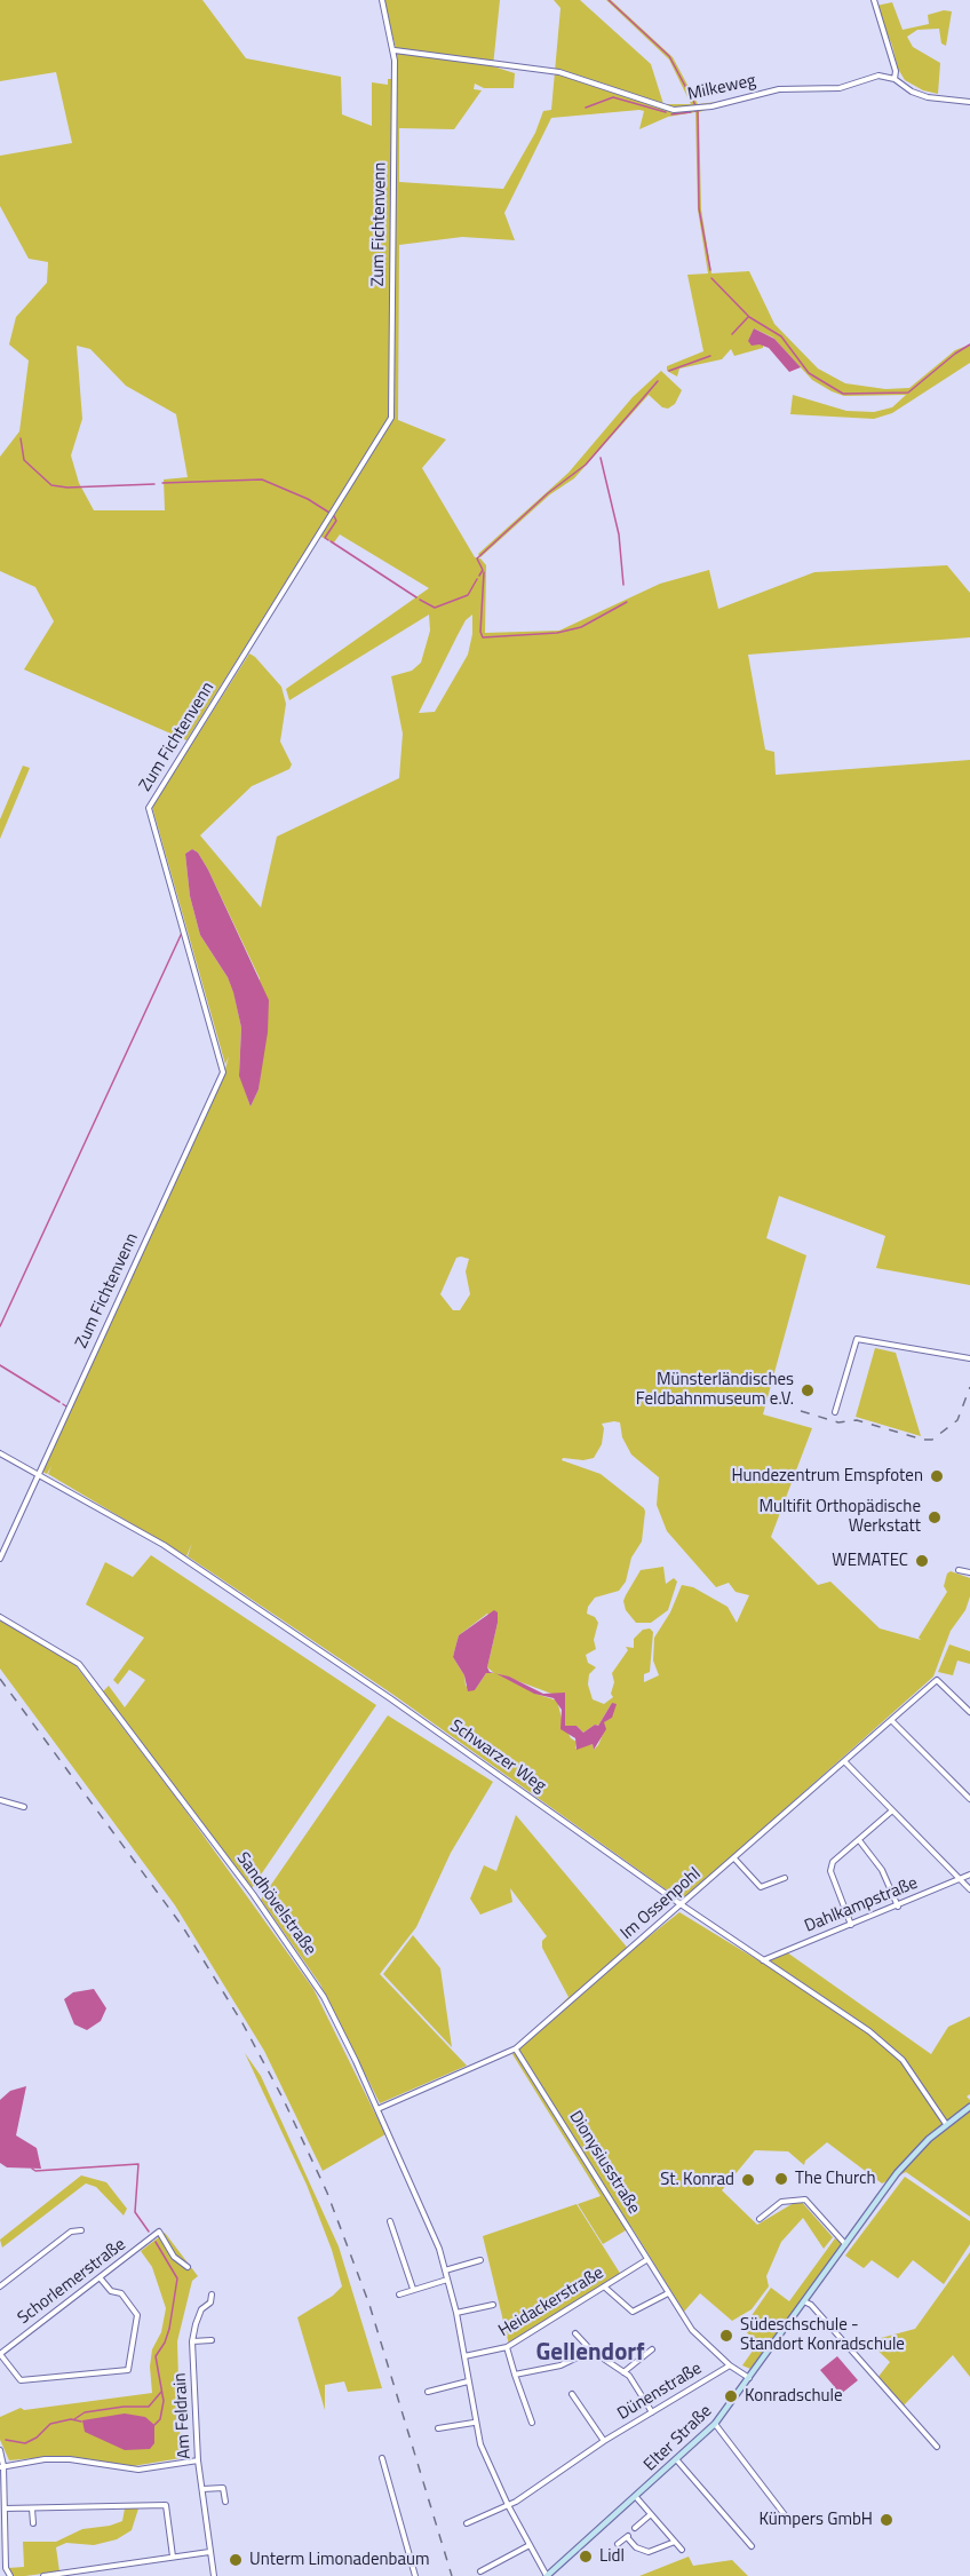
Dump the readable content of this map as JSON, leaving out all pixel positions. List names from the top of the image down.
{
  "streets": {
    "main road": ["Elter Straße"],
    "street": [
      "Milkeweg",
      "Zum Fichtenvenn",
      "Schwarzer Weg",
      "Sandhövelstraße",
      "Im Ossenpohl",
      "Dahlkampstraße",
      "Dionysiusstraße",
      "Schorlemerstraße",
      "Heidackerstraße",
      "Dünenstraße",
      "Am Feldrain"
    ]
  },
  "crossings": [
    ["Milkeweg", "Zum Fichtenvenn"],
    ["Zum Fichtenvenn", "Schwarzer Weg"],
    ["Schwarzer Weg", "Im Ossenpohl"],
    ["Schwarzer Weg", "Dahlkampstraße"],
    ["Schwarzer Weg", "Elter Straße"],
    ["Sandhövelstraße", "Im Ossenpohl"],
    ["Sandhövelstraße", "Heidackerstraße"],
    ["Sandhövelstraße", "Dünenstraße"],
    ["Sandhövelstraße", "Elter Straße"],
    ["Im Ossenpohl", "Dionysiusstraße"],
    ["Dionysiusstraße", "Heidackerstraße"],
    ["Dionysiusstraße", "Dünenstraße"],
    ["Dionysiusstraße", "Elter Straße"]
  ],
  "districts": ["Gellendorf"],
  "places": [
    "Münsterländisches Feldbahnmuseum e.V.",
    "Hundezentrum Emspfoten",
    "Multifit Orthopädische Werkstatt",
    "WEMATEC",
    "The Church",
    "St. Konrad",
    "Südeschschule - Standort Konradschule",
    "Konradschule",
    "Kümpers GmbH",
    "Lidl",
    "Unterm Limonadenbaum"
  ]
}
